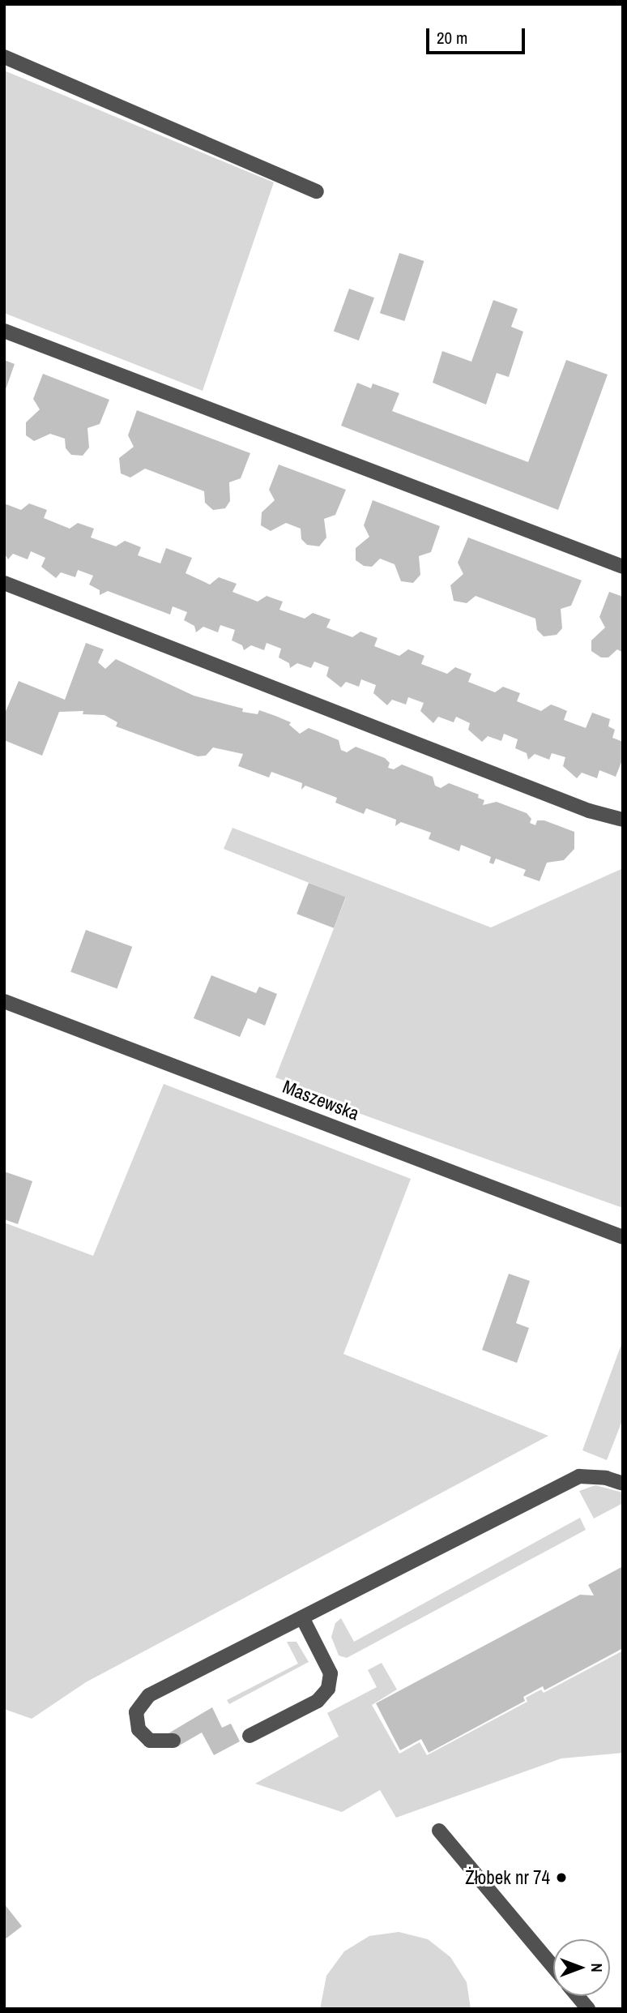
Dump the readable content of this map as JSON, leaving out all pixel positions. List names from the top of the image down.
{
  "streets": {
    "street": ["Maszewska"]
  },
  "places": ["Żłobek nr 74"],
  "scale_bar": "20 m",
  "north": "right"
}
